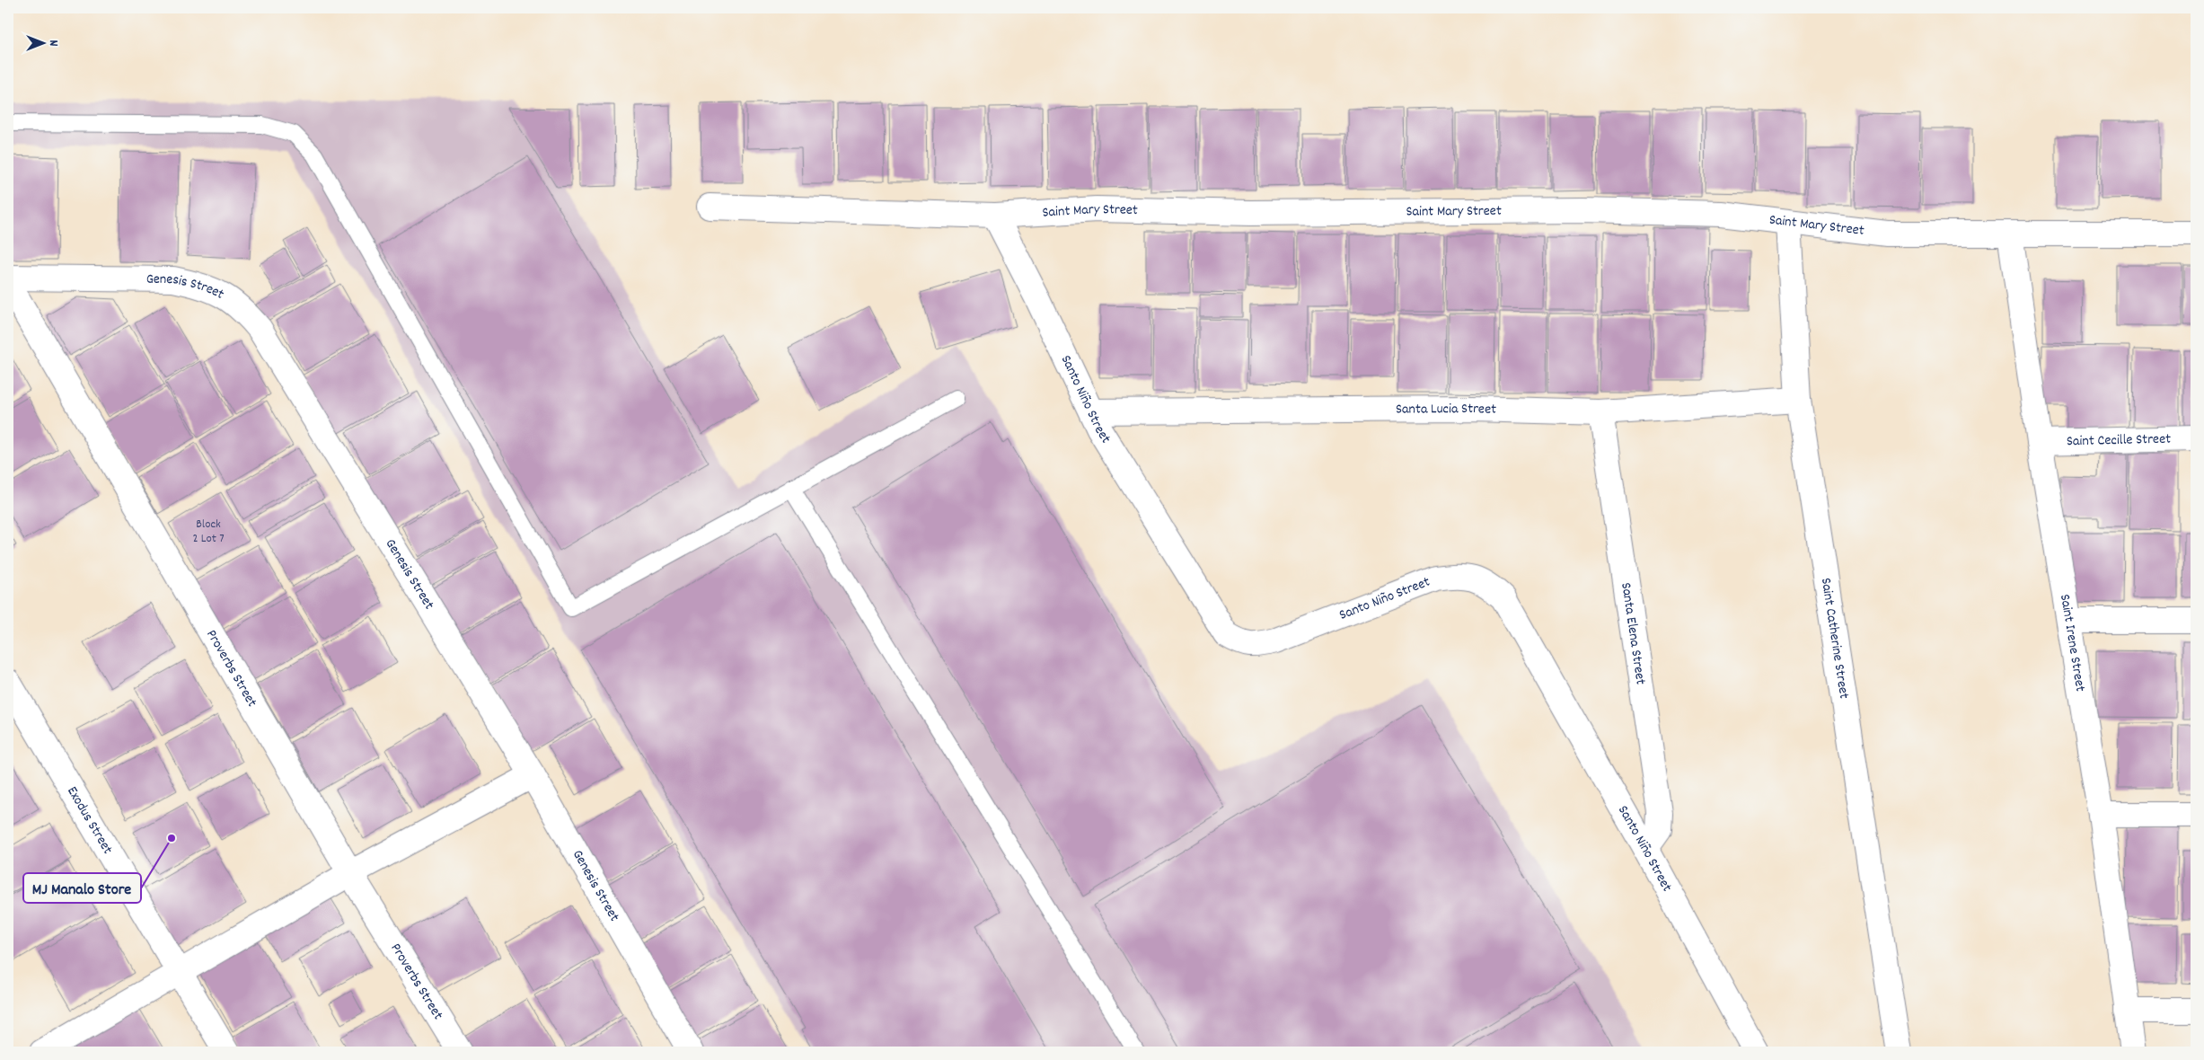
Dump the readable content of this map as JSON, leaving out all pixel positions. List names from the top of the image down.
{
  "streets": {
    "street": [
      "Saint Mary Street",
      "Genesis Street",
      "Santo Niño Street",
      "Santa Lucia Street",
      "Saint Cecille Street",
      "Santa Elena Street",
      "Saint Catherine Street",
      "Saint Irene Street",
      "Proverbs Street",
      "Exodus Street"
    ]
  },
  "crossings": [
    ["Saint Mary Street", "Santo Niño Street"],
    ["Saint Mary Street", "Saint Catherine Street"],
    ["Saint Mary Street", "Saint Irene Street"],
    ["Santo Niño Street", "Santa Lucia Street"],
    ["Santo Niño Street", "Santa Elena Street"],
    ["Santa Lucia Street", "Santa Elena Street"],
    ["Santa Lucia Street", "Saint Catherine Street"],
    ["Saint Cecille Street", "Saint Irene Street"]
  ],
  "places": ["MJ Manalo Store"],
  "house_numbers": ["Block 2 Lot 7"],
  "north": "right"
}
